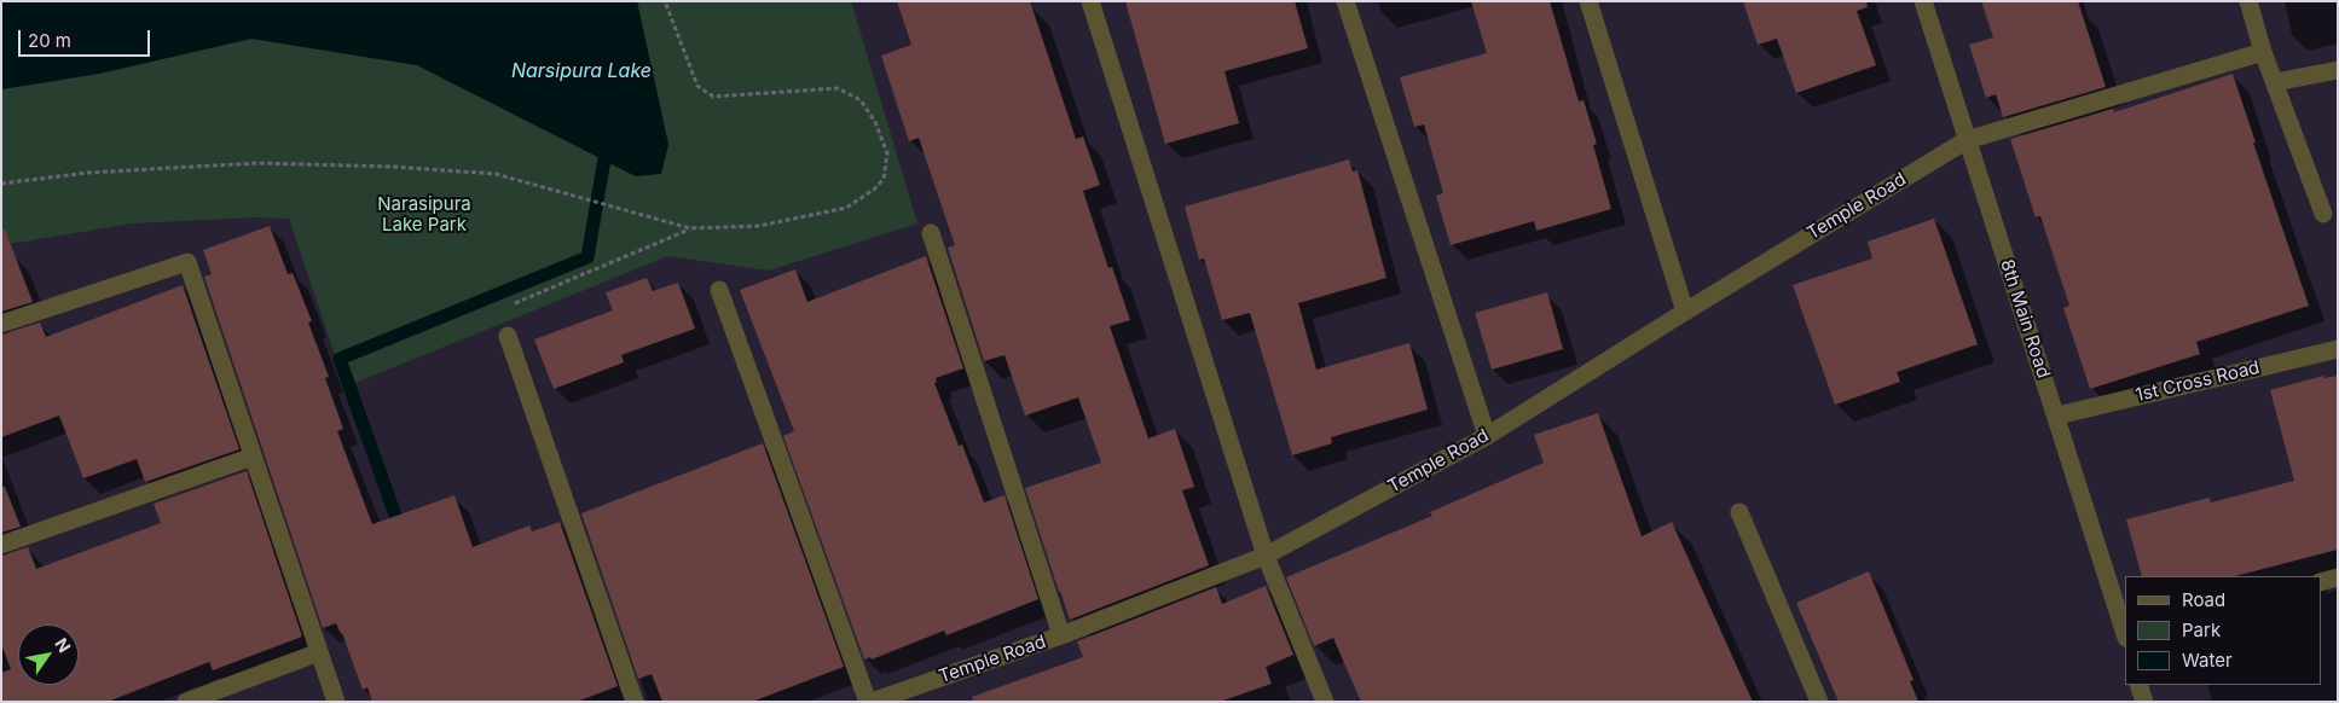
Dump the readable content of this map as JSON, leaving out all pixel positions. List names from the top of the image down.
{
  "streets": {
    "street": ["Temple Road", "8th Main Road", "1st Cross Road"]
  },
  "crossings": [
    ["Temple Road", "8th Main Road"],
    ["8th Main Road", "1st Cross Road"]
  ],
  "water": ["Narsipura Lake"],
  "parks": ["Narasipura Lake Park"],
  "legend": ["Road", "Park", "Water"],
  "scale_bar": "20 m",
  "north": "top right"
}
